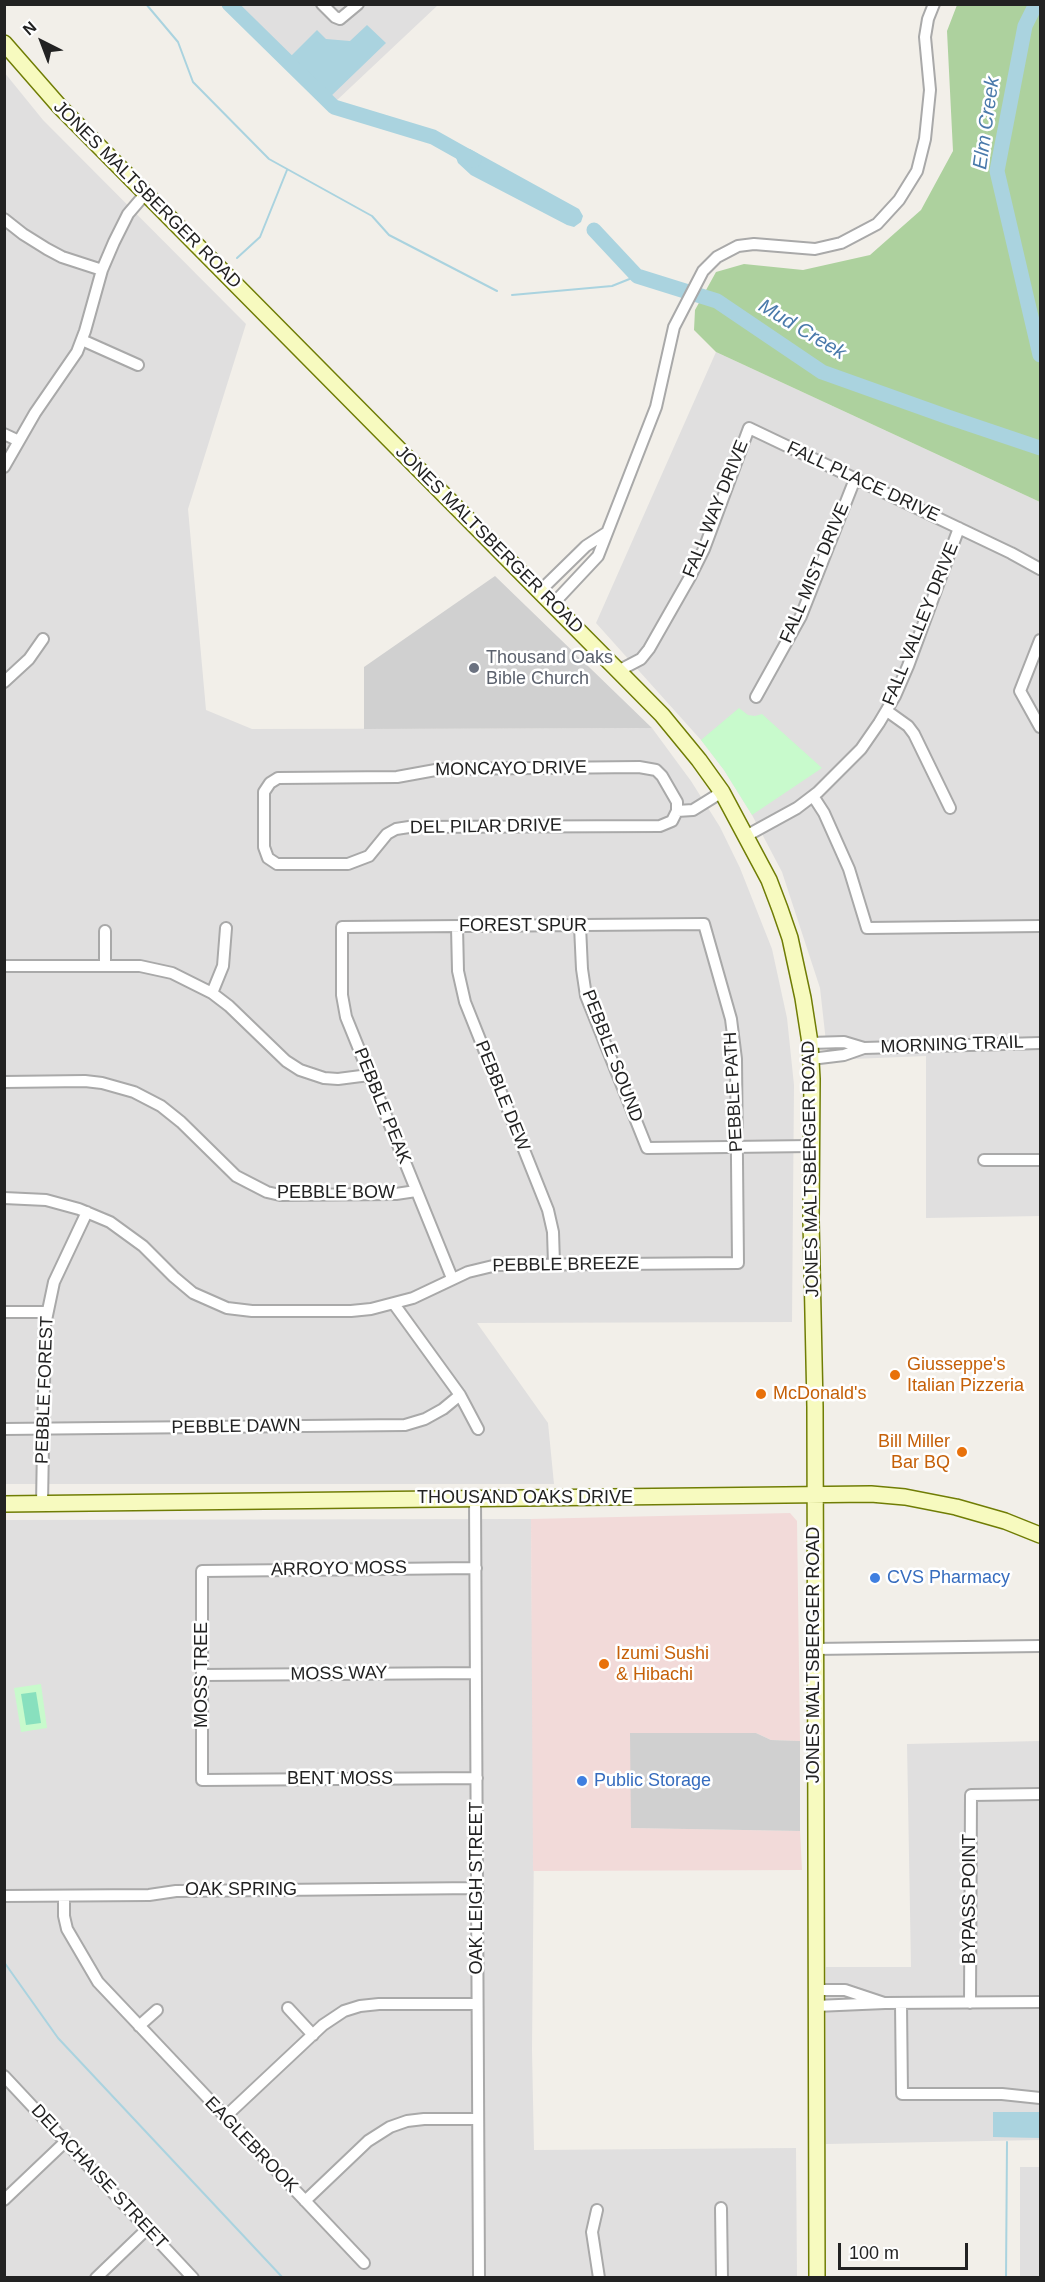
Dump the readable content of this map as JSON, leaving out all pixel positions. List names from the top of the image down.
{
  "streets": {
    "main road": ["JONES MALTSBERGER ROAD", "THOUSAND OAKS DRIVE"],
    "street": [
      "FALL PLACE DRIVE",
      "FALL WAY DRIVE",
      "FALL MIST DRIVE",
      "FALL VALLEY DRIVE",
      "MONCAYO DRIVE",
      "DEL PILAR DRIVE",
      "FOREST SPUR",
      "MORNING TRAIL",
      "PEBBLE SOUND",
      "PEBBLE PATH",
      "PEBBLE DEW",
      "PEBBLE PEAK",
      "PEBBLE BOW",
      "PEBBLE BREEZE",
      "PEBBLE FOREST",
      "PEBBLE DAWN",
      "ARROYO MOSS",
      "MOSS WAY",
      "MOSS TREE",
      "BENT MOSS",
      "OAK LEIGH STREET",
      "OAK SPRING",
      "BYPASS POINT",
      "EAGLEBROOK",
      "DELACHAISE STREET"
    ]
  },
  "crossings": [
    ["JONES MALTSBERGER ROAD", "FALL WAY DRIVE"],
    ["JONES MALTSBERGER ROAD", "FALL VALLEY DRIVE"],
    ["JONES MALTSBERGER ROAD", "MORNING TRAIL"],
    ["JONES MALTSBERGER ROAD", "THOUSAND OAKS DRIVE"],
    ["FALL PLACE DRIVE", "FALL WAY DRIVE"],
    ["FALL PLACE DRIVE", "FALL MIST DRIVE"],
    ["FALL PLACE DRIVE", "FALL VALLEY DRIVE"],
    ["MONCAYO DRIVE", "DEL PILAR DRIVE"],
    ["FOREST SPUR", "PEBBLE SOUND"],
    ["FOREST SPUR", "PEBBLE PATH"],
    ["FOREST SPUR", "PEBBLE DEW"],
    ["FOREST SPUR", "PEBBLE PEAK"],
    ["PEBBLE SOUND", "PEBBLE PATH"],
    ["PEBBLE PATH", "PEBBLE BREEZE"],
    ["PEBBLE DEW", "PEBBLE BREEZE"],
    ["PEBBLE PEAK", "PEBBLE BOW"],
    ["PEBBLE PEAK", "PEBBLE BREEZE"],
    ["PEBBLE BREEZE", "PEBBLE FOREST"],
    ["PEBBLE FOREST", "PEBBLE DAWN"],
    ["PEBBLE FOREST", "THOUSAND OAKS DRIVE"],
    ["THOUSAND OAKS DRIVE", "OAK LEIGH STREET"],
    ["ARROYO MOSS", "MOSS TREE"],
    ["ARROYO MOSS", "OAK LEIGH STREET"],
    ["MOSS WAY", "MOSS TREE"],
    ["MOSS WAY", "OAK LEIGH STREET"],
    ["MOSS TREE", "BENT MOSS"],
    ["BENT MOSS", "OAK LEIGH STREET"],
    ["OAK LEIGH STREET", "OAK SPRING"],
    ["OAK SPRING", "EAGLEBROOK"]
  ],
  "water": ["Elm Creek", "Mud Creek"],
  "places": [
    "Thousand Oaks Bible Church",
    "Giusseppe's Italian Pizzeria",
    "McDonald's",
    "Bill Miller Bar BQ",
    "CVS Pharmacy",
    "Izumi Sushi & Hibachi",
    "Public Storage"
  ],
  "scale_bar": "100 m",
  "north": "top left"
}
